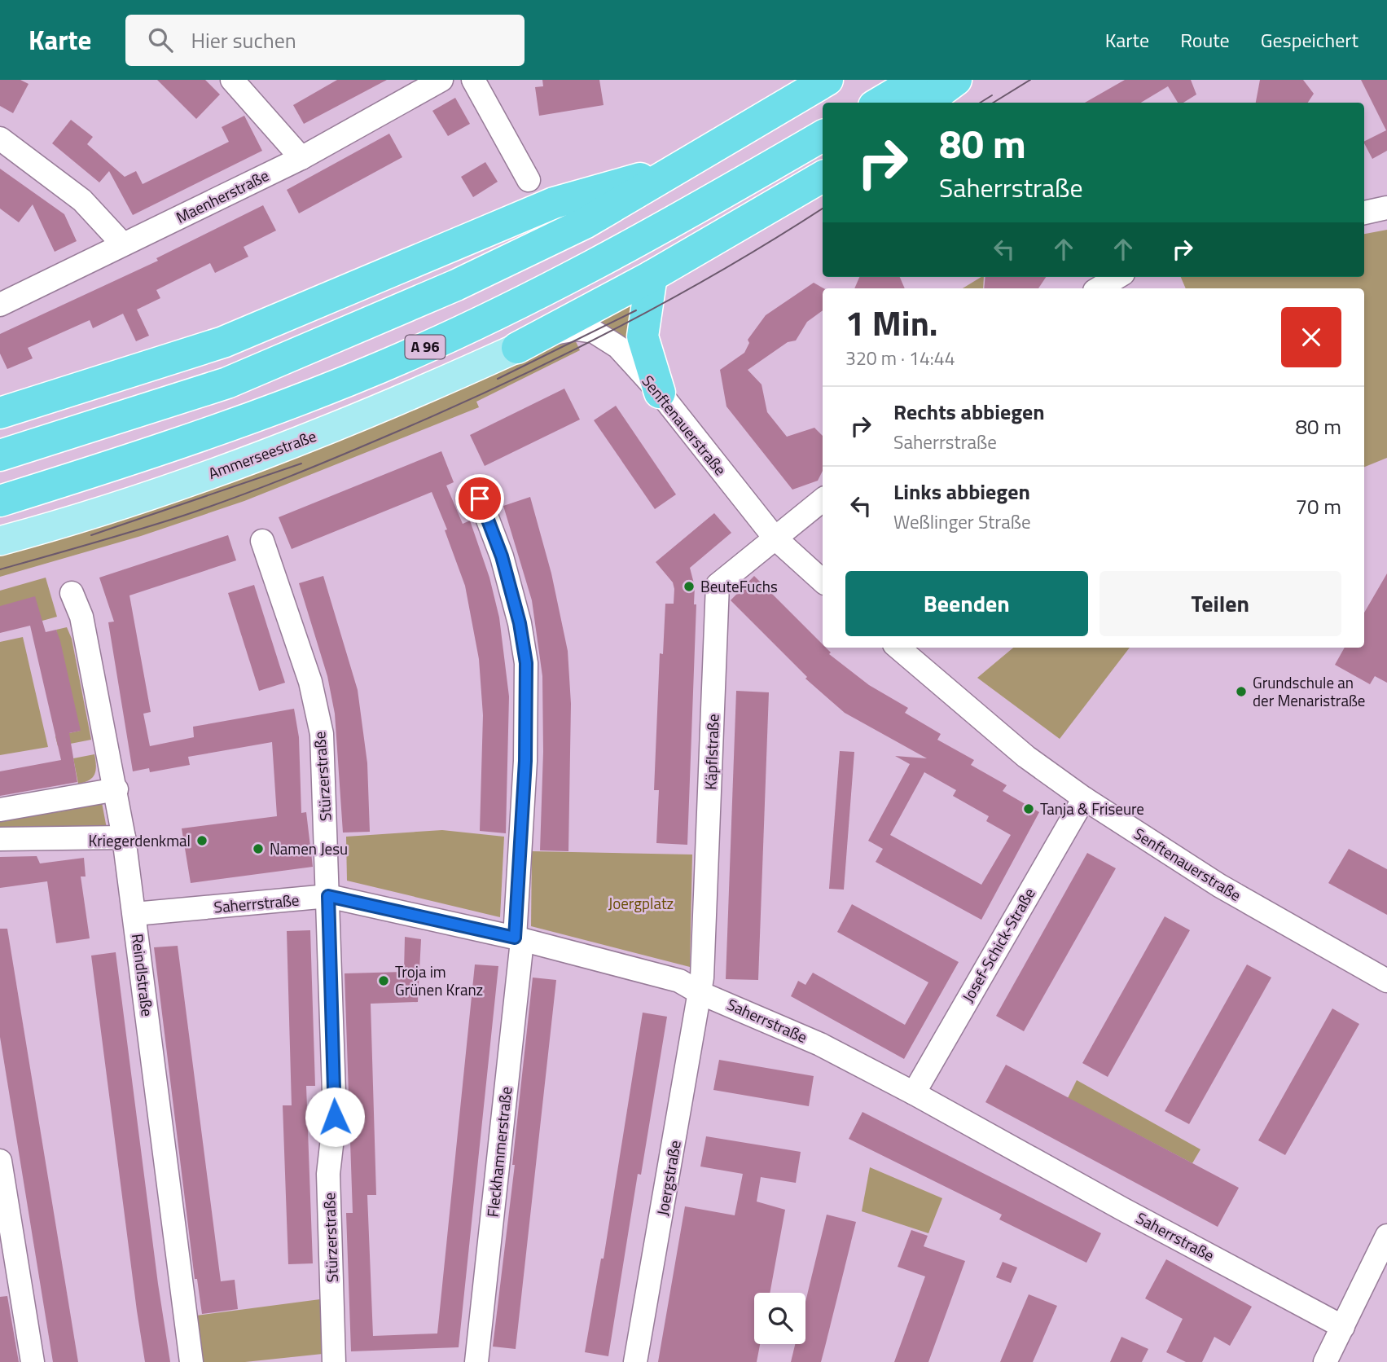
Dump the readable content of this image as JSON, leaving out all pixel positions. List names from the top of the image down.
{
  "streets": {
    "highway": ["A 96"],
    "main road": ["Ammerseestraße"],
    "street": [
      "Maenherstraße",
      "Senftenauerstraße",
      "Käpflstraße",
      "Stürzerstraße",
      "Saherrstraße",
      "Josef-Schick-Straße",
      "Reindlstraße",
      "Fleckhammerstraße",
      "Joergstraße"
    ]
  },
  "crossings": [
    ["Senftenauerstraße", "Ammerseestraße"],
    ["Senftenauerstraße", "Käpflstraße"],
    ["Senftenauerstraße", "Josef-Schick-Straße"],
    ["Käpflstraße", "Saherrstraße"],
    ["Käpflstraße", "Joergstraße"],
    ["Stürzerstraße", "Saherrstraße"],
    ["Saherrstraße", "Josef-Schick-Straße"],
    ["Saherrstraße", "Reindlstraße"],
    ["Saherrstraße", "Fleckhammerstraße"],
    ["Saherrstraße", "Joergstraße"]
  ],
  "parks": ["Joergplatz"],
  "places": [
    "BeuteFuchs",
    "Grundschule an der Menaristraße",
    "Tanja & Friseure",
    "Kriegerdenkmal",
    "Namen Jesu",
    "Troja im Grünen Kranz"
  ],
  "page": {
    "header": "Karte",
    "search": "Hier suchen",
    "nav": ["Karte", "Route", "Gespeichert"],
    "turn": ["80 m", "Saherrstraße"],
    "heading": ["1 Min.", "320 m · 14:44"],
    "list": [
      {
        "name": "Rechts abbiegen",
        "note": "Saherrstraße",
        "value": "80 m"
      },
      {
        "name": "Links abbiegen",
        "note": "Weßlinger Straße",
        "value": "70 m"
      }
    ],
    "buttons": ["Beenden", "Teilen"]
  }
}
